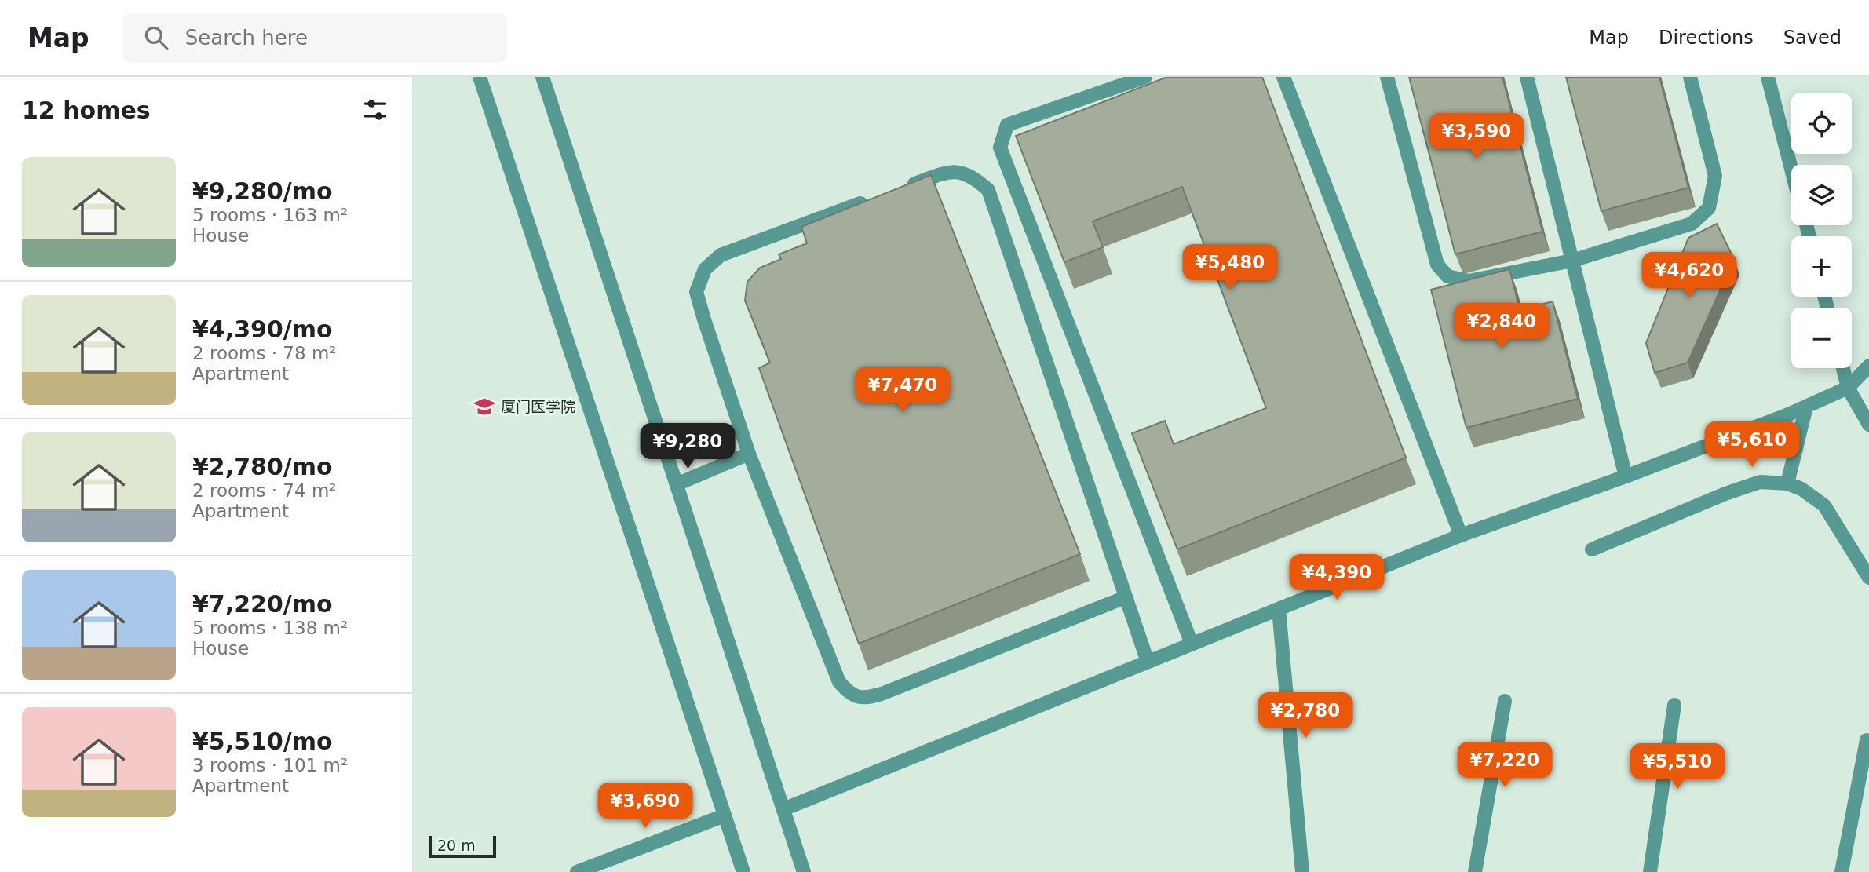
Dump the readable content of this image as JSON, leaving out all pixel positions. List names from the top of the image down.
{
  "places": {
    "school or university": ["厦门医学院"]
  },
  "scale_bar": "20 m",
  "page": {
    "header": "Map",
    "search": "Search here",
    "nav": ["Map", "Directions", "Saved"],
    "heading": "12 homes",
    "map_buttons": ["+", "−"],
    "price": [
      "¥3,590",
      "¥5,480",
      "¥4,620",
      "¥2,840",
      "¥7,470",
      "¥5,610",
      "¥9,280",
      "¥4,390",
      "¥2,780",
      "¥7,220",
      "¥5,510",
      "¥3,690"
    ],
    "list": [
      {
        "name": "¥9,280/mo",
        "note": "5 rooms · 163 m² · House"
      },
      {
        "name": "¥4,390/mo",
        "note": "2 rooms · 78 m² · Apartment"
      },
      {
        "name": "¥2,780/mo",
        "note": "2 rooms · 74 m² · Apartment"
      },
      {
        "name": "¥7,220/mo",
        "note": "5 rooms · 138 m² · House"
      },
      {
        "name": "¥5,510/mo",
        "note": "3 rooms · 101 m² · Apartment"
      }
    ],
    "scale": "20 m"
  }
}
